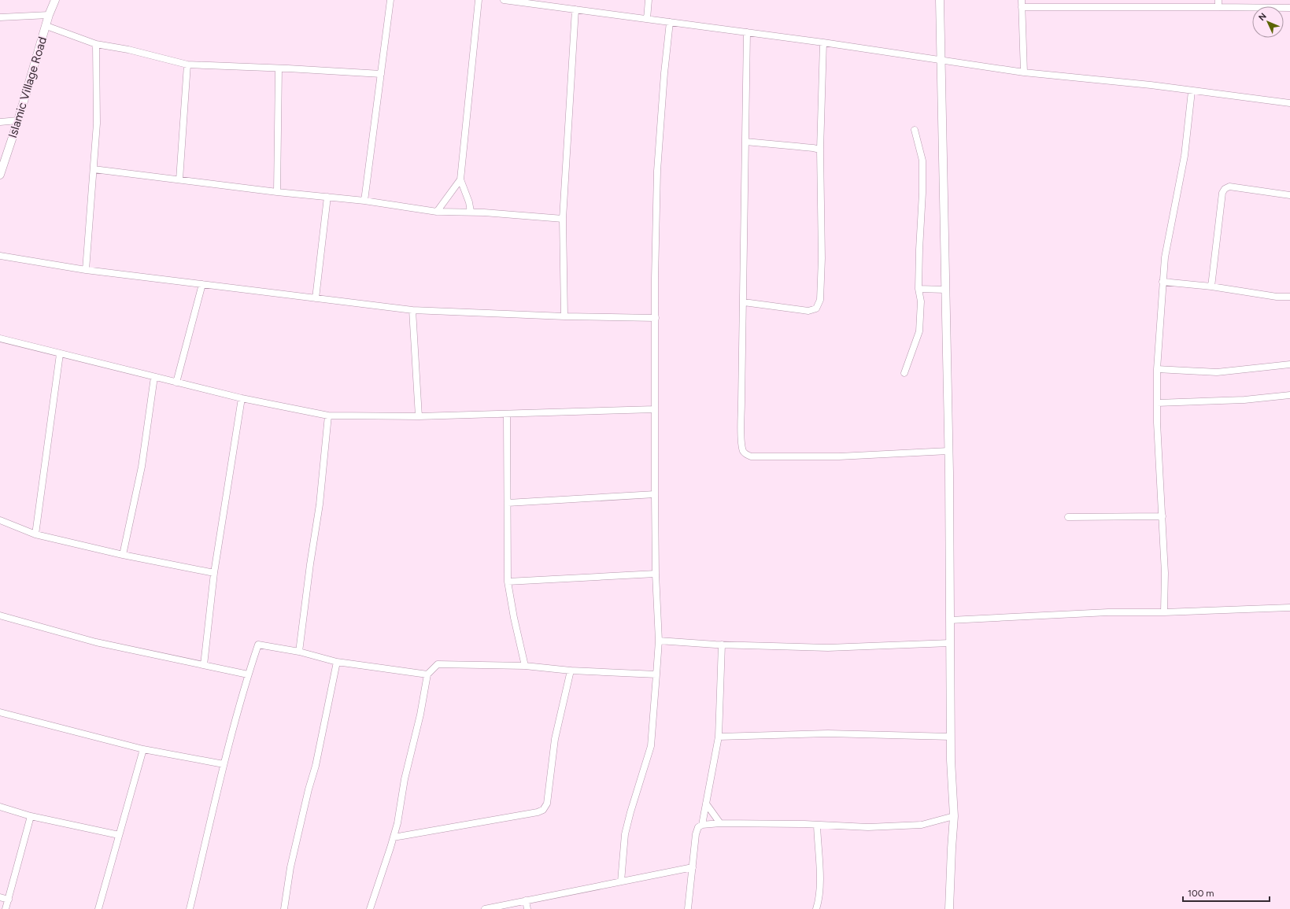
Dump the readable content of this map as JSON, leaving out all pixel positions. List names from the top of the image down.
{
  "streets": {
    "street": ["Islamic Village Road"]
  },
  "scale_bar": "100 m",
  "north": "top left"
}
